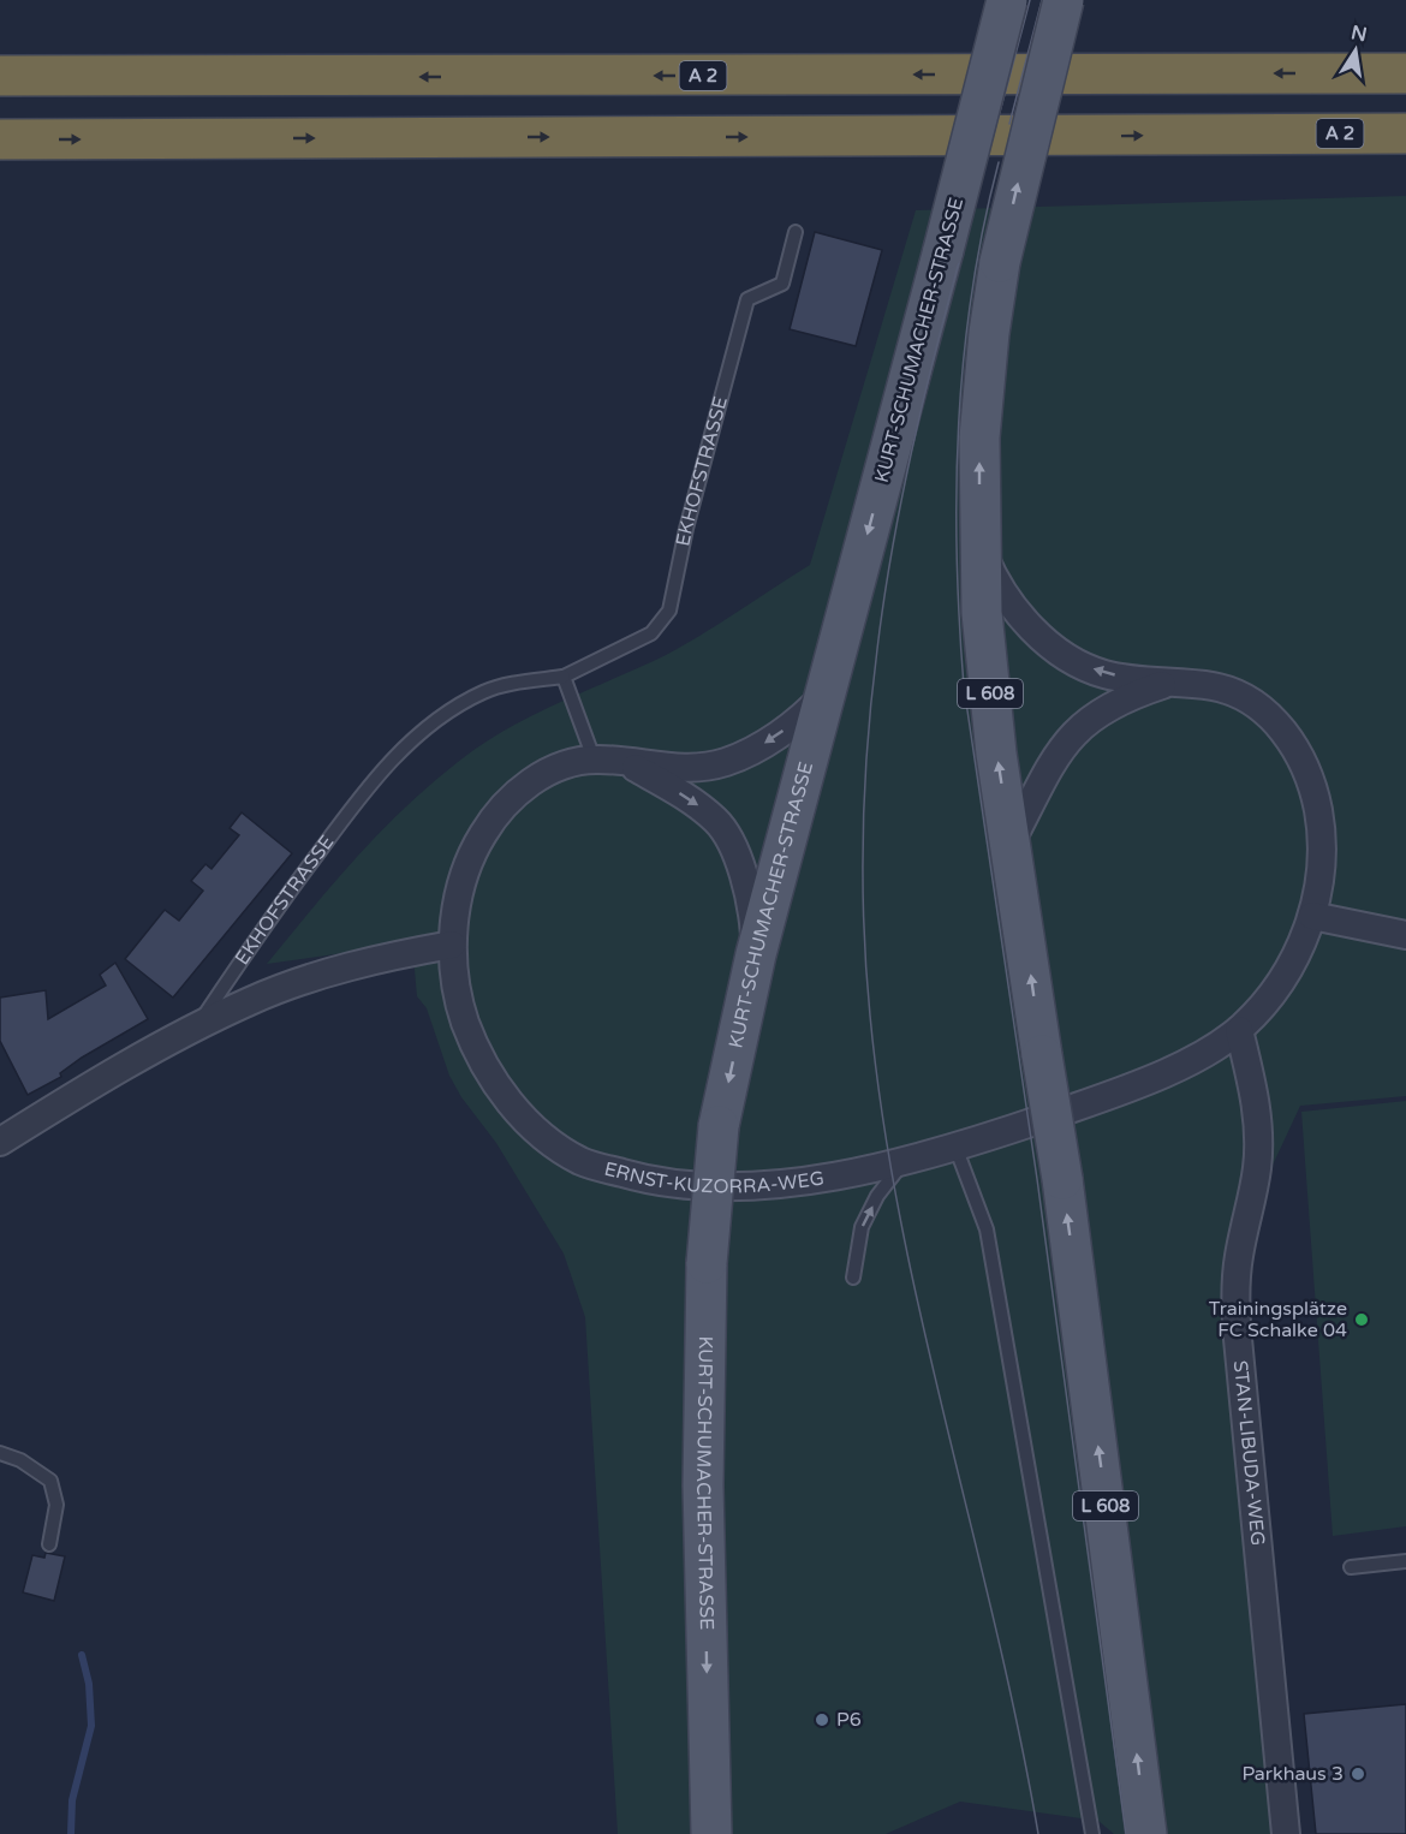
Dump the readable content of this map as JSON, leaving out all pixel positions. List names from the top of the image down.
{
  "streets": {
    "highway": ["A 2"],
    "main road": ["KURT-SCHUMACHER-STRASSE", "L 608"],
    "street": ["EKHOFSTRASSE", "ERNST-KUZORRA-WEG", "STAN-LIBUDA-WEG"]
  },
  "crossings": [
    ["KURT-SCHUMACHER-STRASSE", "ERNST-KUZORRA-WEG"],
    ["EKHOFSTRASSE", "ERNST-KUZORRA-WEG"],
    ["L 608", "ERNST-KUZORRA-WEG"],
    ["ERNST-KUZORRA-WEG", "STAN-LIBUDA-WEG"]
  ],
  "places": ["Trainingsplätze FC Schalke 04", "P6", "Parkhaus 3"],
  "north": "top"
}
